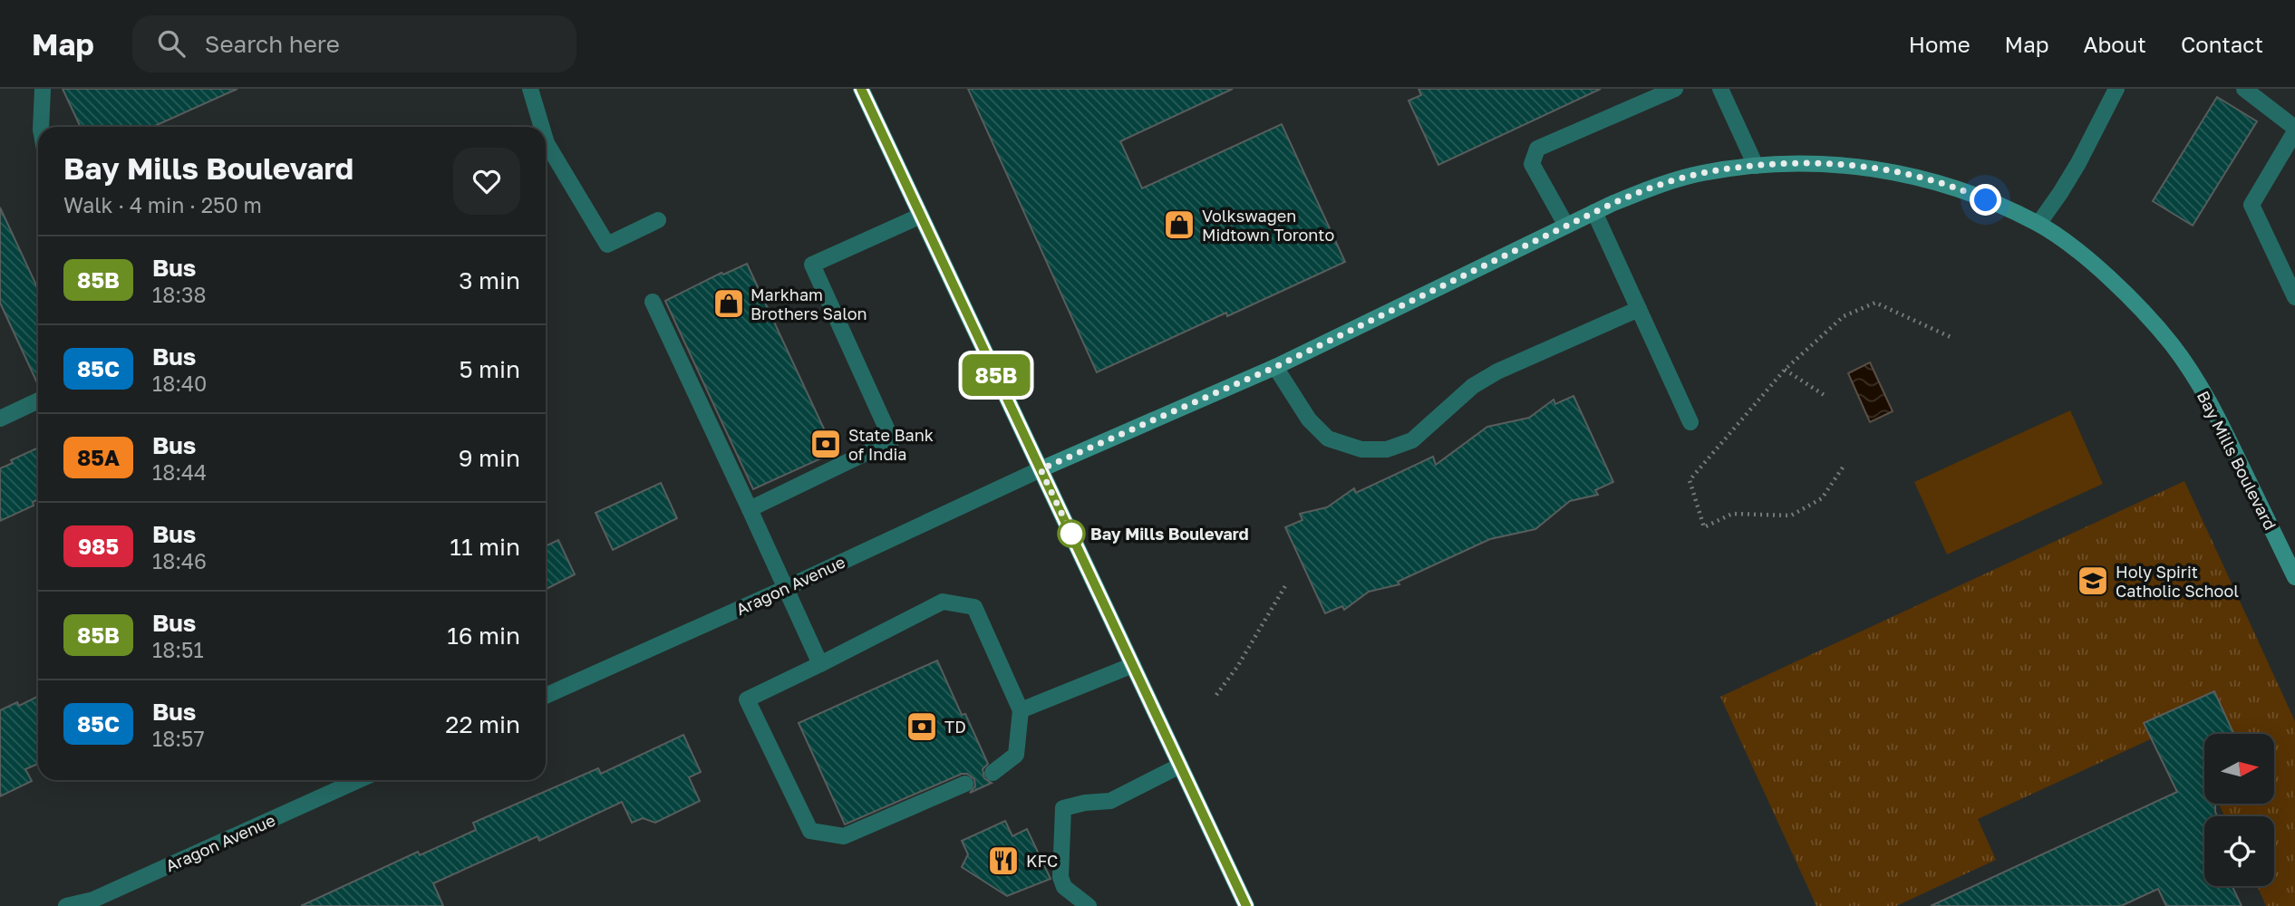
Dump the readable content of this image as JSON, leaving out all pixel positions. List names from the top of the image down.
{
  "streets": {
    "street": ["Bay Mills Boulevard", "Aragon Avenue"]
  },
  "crossings": [
    ["Bay Mills Boulevard", "Aragon Avenue"]
  ],
  "places": {
    "shop": ["Volkswagen Midtown Toronto", "Markham Brothers Salon"],
    "bank": ["State Bank of India", "TD"],
    "other": ["Bay Mills Boulevard"],
    "school or university": ["Holy Spirit Catholic School"],
    "restaurant": ["KFC"]
  },
  "lines": ["bus line 85B"],
  "north": "right",
  "page": {
    "header": "Map",
    "search": "Search here",
    "nav": [
      "Home",
      "Map",
      "About",
      "Contact"
    ],
    "on_map": "85B",
    "heading": ["Bay Mills Boulevard", "Walk · 4 min · 250 m"],
    "list": [
      {
        "mark": "85B",
        "name": "Bus",
        "note": "18:38",
        "value": "3 min"
      },
      {
        "mark": "85C",
        "name": "Bus",
        "note": "18:40",
        "value": "5 min"
      },
      {
        "mark": "85A",
        "name": "Bus",
        "note": "18:44",
        "value": "9 min"
      },
      {
        "mark": "985",
        "name": "Bus",
        "note": "18:46",
        "value": "11 min"
      },
      {
        "mark": "85B",
        "name": "Bus",
        "note": "18:51",
        "value": "16 min"
      },
      {
        "mark": "85C",
        "name": "Bus",
        "note": "18:57",
        "value": "22 min"
      }
    ]
  }
}
